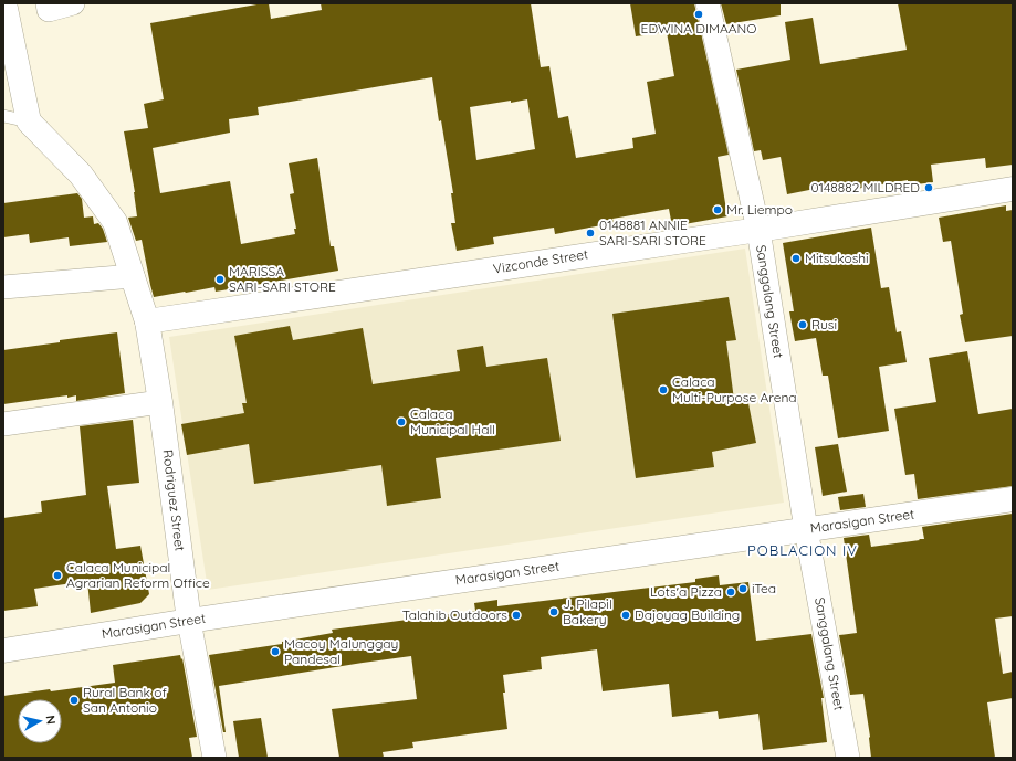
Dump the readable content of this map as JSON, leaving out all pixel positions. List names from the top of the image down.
{
  "streets": {
    "main road": ["Vizconde Street", "Rodriguez Street", "Marasigan Street"],
    "street": ["Sanggalang Street"]
  },
  "crossings": [
    ["Vizconde Street", "Sanggalang Street"],
    ["Vizconde Street", "Rodriguez Street"],
    ["Sanggalang Street", "Marasigan Street"],
    ["Rodriguez Street", "Marasigan Street"]
  ],
  "districts": ["POBLACION IV"],
  "places": [
    "EDWINA DIMAANO",
    "0148882 MILDRED",
    "Mr. Liempo",
    "0148881 ANNIE SARI-SARI STORE",
    "Mitsukoshi",
    "MARISSA SARI-SARI STORE",
    "Rusi",
    "Calaca Multi-Purpose Arena",
    "Calaca Municipal Hall",
    "Calaca Municipal Agrarian Reform Office",
    "iTea",
    "Lots'a Pizza",
    "J. Pilapil Bakery",
    "Talahib Outdoors",
    "Dajoyag Building",
    "Macoy Malunggay Pandesal",
    "Rural Bank of San Antonio"
  ],
  "north": "right"
}
